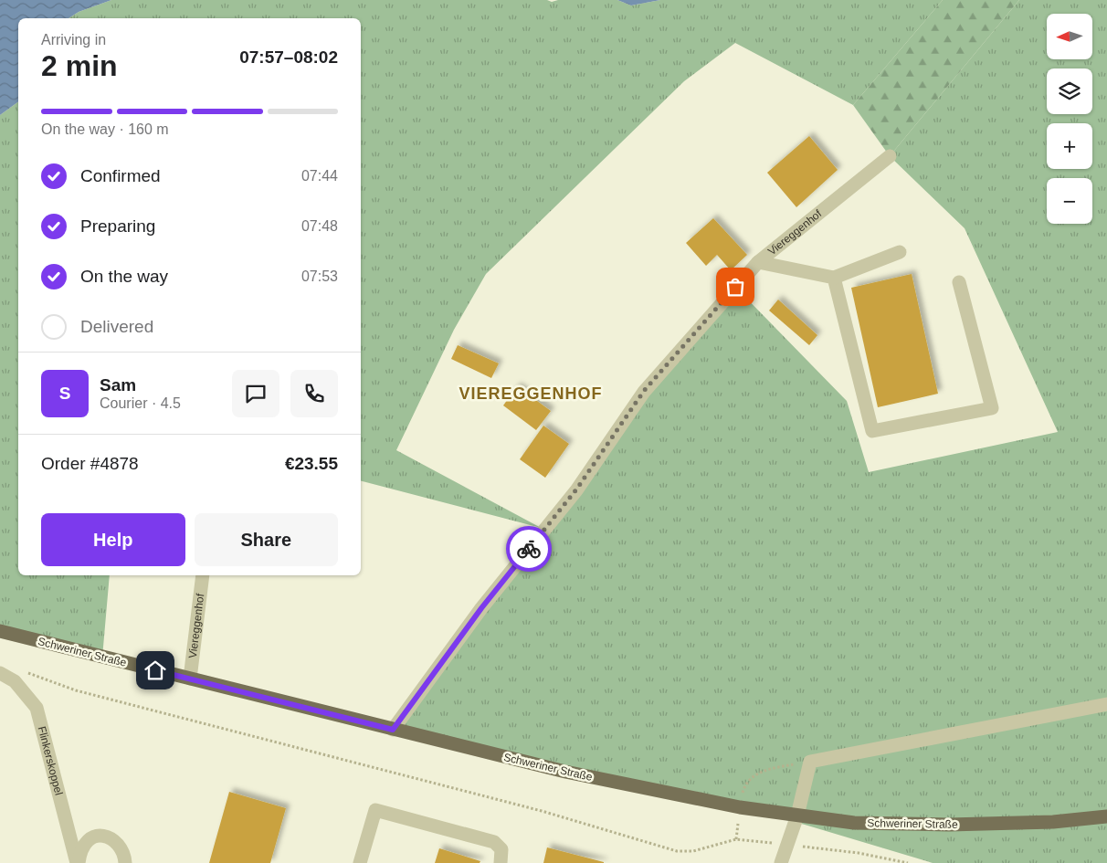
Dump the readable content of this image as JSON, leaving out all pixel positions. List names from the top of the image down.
{
  "streets": {
    "main road": ["Schweriner Straße"],
    "street": ["Viereggenhof", "Flinkerskoppel"]
  },
  "crossings": [
    ["Viereggenhof", "Schweriner Straße"]
  ],
  "districts": ["VIEREGGENHOF"],
  "north": "left",
  "page": {
    "map_buttons": ["+", "−"],
    "heading": ["2 min", "Arriving in", "07:57–08:02"],
    "panel": [
      "Sam",
      "Courier · 4.5",
      "Order #4878",
      "€23.55"
    ],
    "bar": "On the way · 160 m",
    "list": [
      ["Confirmed", "07:44"],
      ["Preparing", "07:48"],
      ["On the way", "07:53"],
      "Delivered"
    ],
    "round": "S",
    "buttons": ["Help", "Share"]
  }
}
